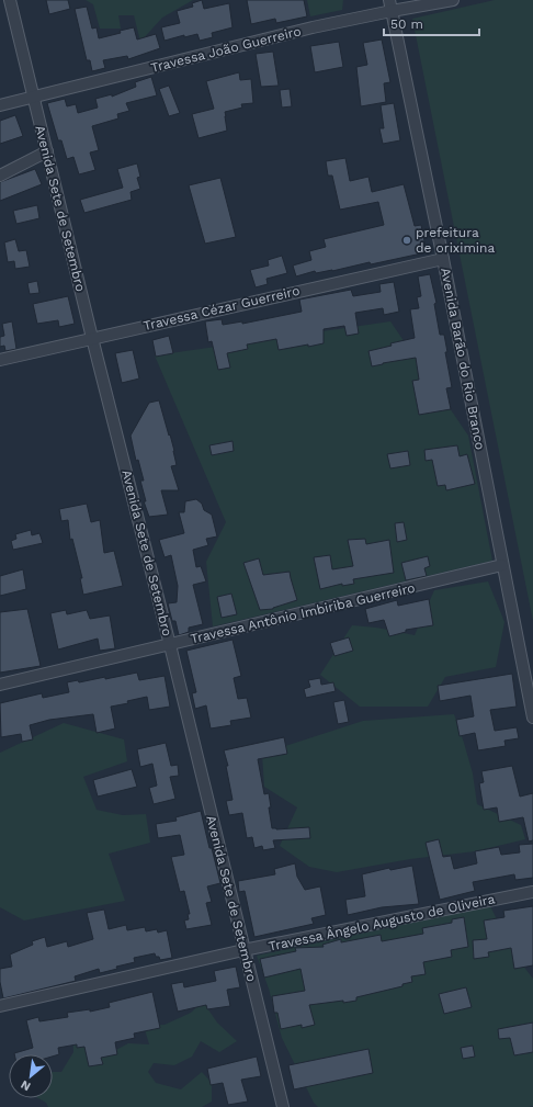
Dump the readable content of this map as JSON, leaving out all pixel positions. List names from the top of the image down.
{
  "streets": {
    "street": [
      "Travessa João Guerreiro",
      "Avenida Sete de Setembro",
      "Travessa Cézar Guerreiro",
      "Avenida Barão do Rio Branco",
      "Travessa Antônio Imbiriba Guerreiro",
      "Travessa Ângelo Augusto de Oliveira"
    ]
  },
  "crossings": [
    ["Travessa João Guerreiro", "Avenida Sete de Setembro"],
    ["Travessa João Guerreiro", "Avenida Barão do Rio Branco"],
    ["Avenida Sete de Setembro", "Travessa Cézar Guerreiro"],
    ["Avenida Sete de Setembro", "Travessa Antônio Imbiriba Guerreiro"],
    ["Avenida Sete de Setembro", "Travessa Ângelo Augusto de Oliveira"],
    ["Travessa Cézar Guerreiro", "Avenida Barão do Rio Branco"],
    ["Avenida Barão do Rio Branco", "Travessa Antônio Imbiriba Guerreiro"]
  ],
  "places": ["prefeitura de oriximina"],
  "scale_bar": "50 m",
  "north": "bottom left"
}
